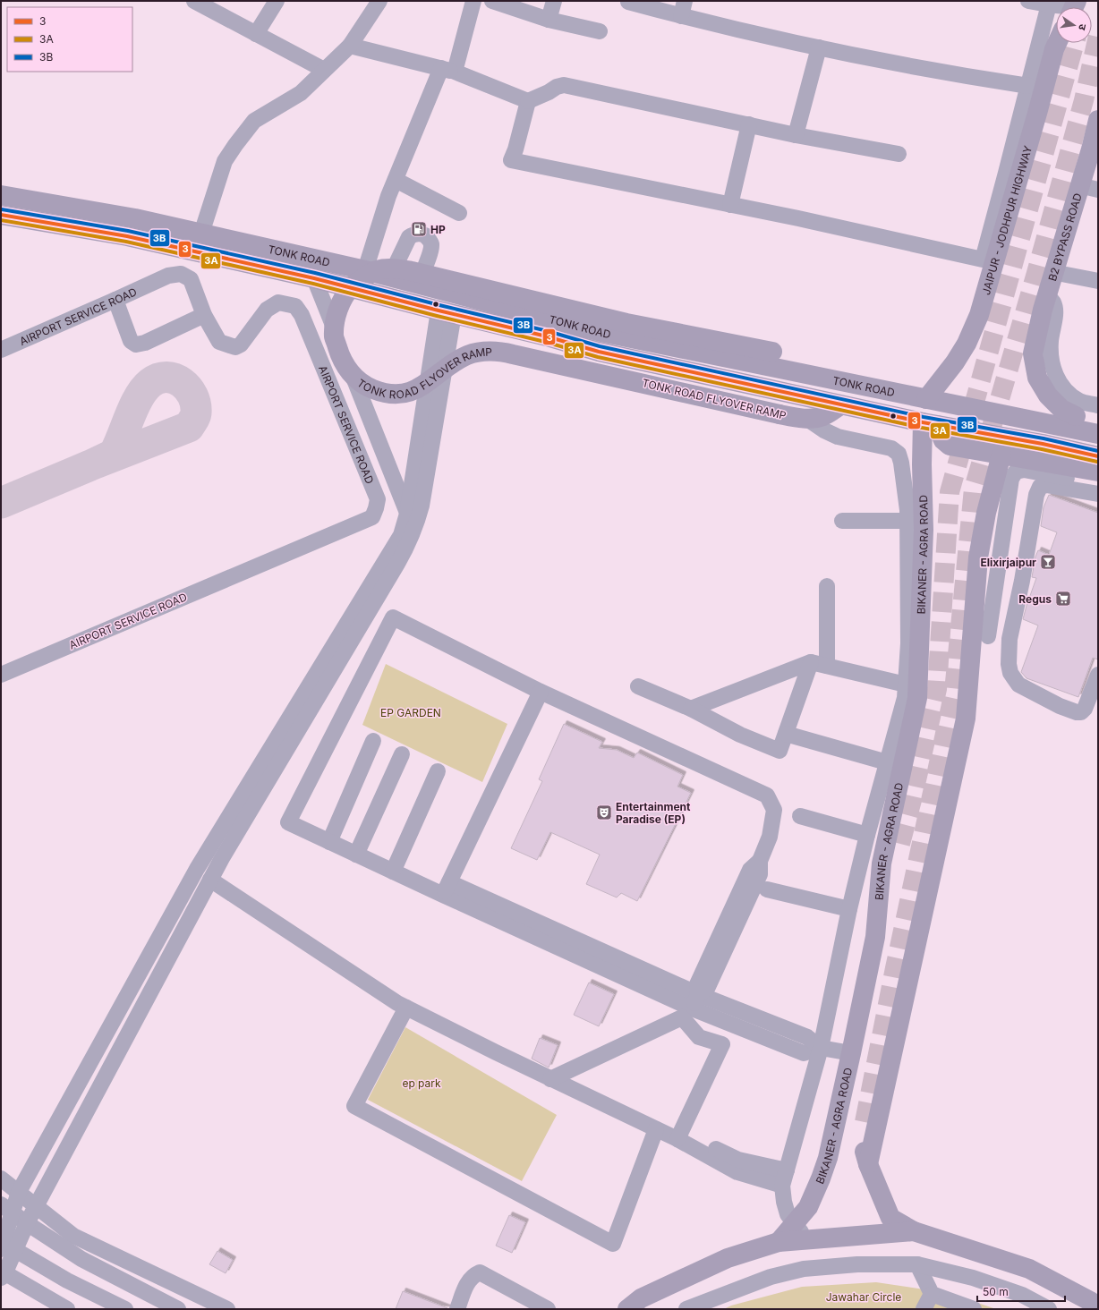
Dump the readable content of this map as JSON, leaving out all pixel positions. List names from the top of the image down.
{
  "streets": {
    "main road": [
      "JAIPUR - JODHPUR HIGHWAY",
      "B2 BYPASS ROAD",
      "TONK ROAD",
      "TONK ROAD FLYOVER RAMP",
      "BIKANER - AGRA ROAD"
    ],
    "street": ["AIRPORT SERVICE ROAD"]
  },
  "crossings": [
    ["JAIPUR - JODHPUR HIGHWAY", "TONK ROAD"],
    ["TONK ROAD", "TONK ROAD FLYOVER RAMP"],
    ["TONK ROAD", "BIKANER - AGRA ROAD"]
  ],
  "parks": ["EP GARDEN", "ep park", "Jawahar Circle"],
  "places": {
    "fuel station": ["HP"],
    "bar": ["Elixirjaipur"],
    "supermarket": ["Regus"],
    "theatre": ["Entertainment Paradise (EP)"]
  },
  "lines": ["transit line 3B", "transit line 3", "transit line 3A"],
  "legend": ["3", "3A", "3B"],
  "scale_bar": "50 m",
  "north": "right"
}
